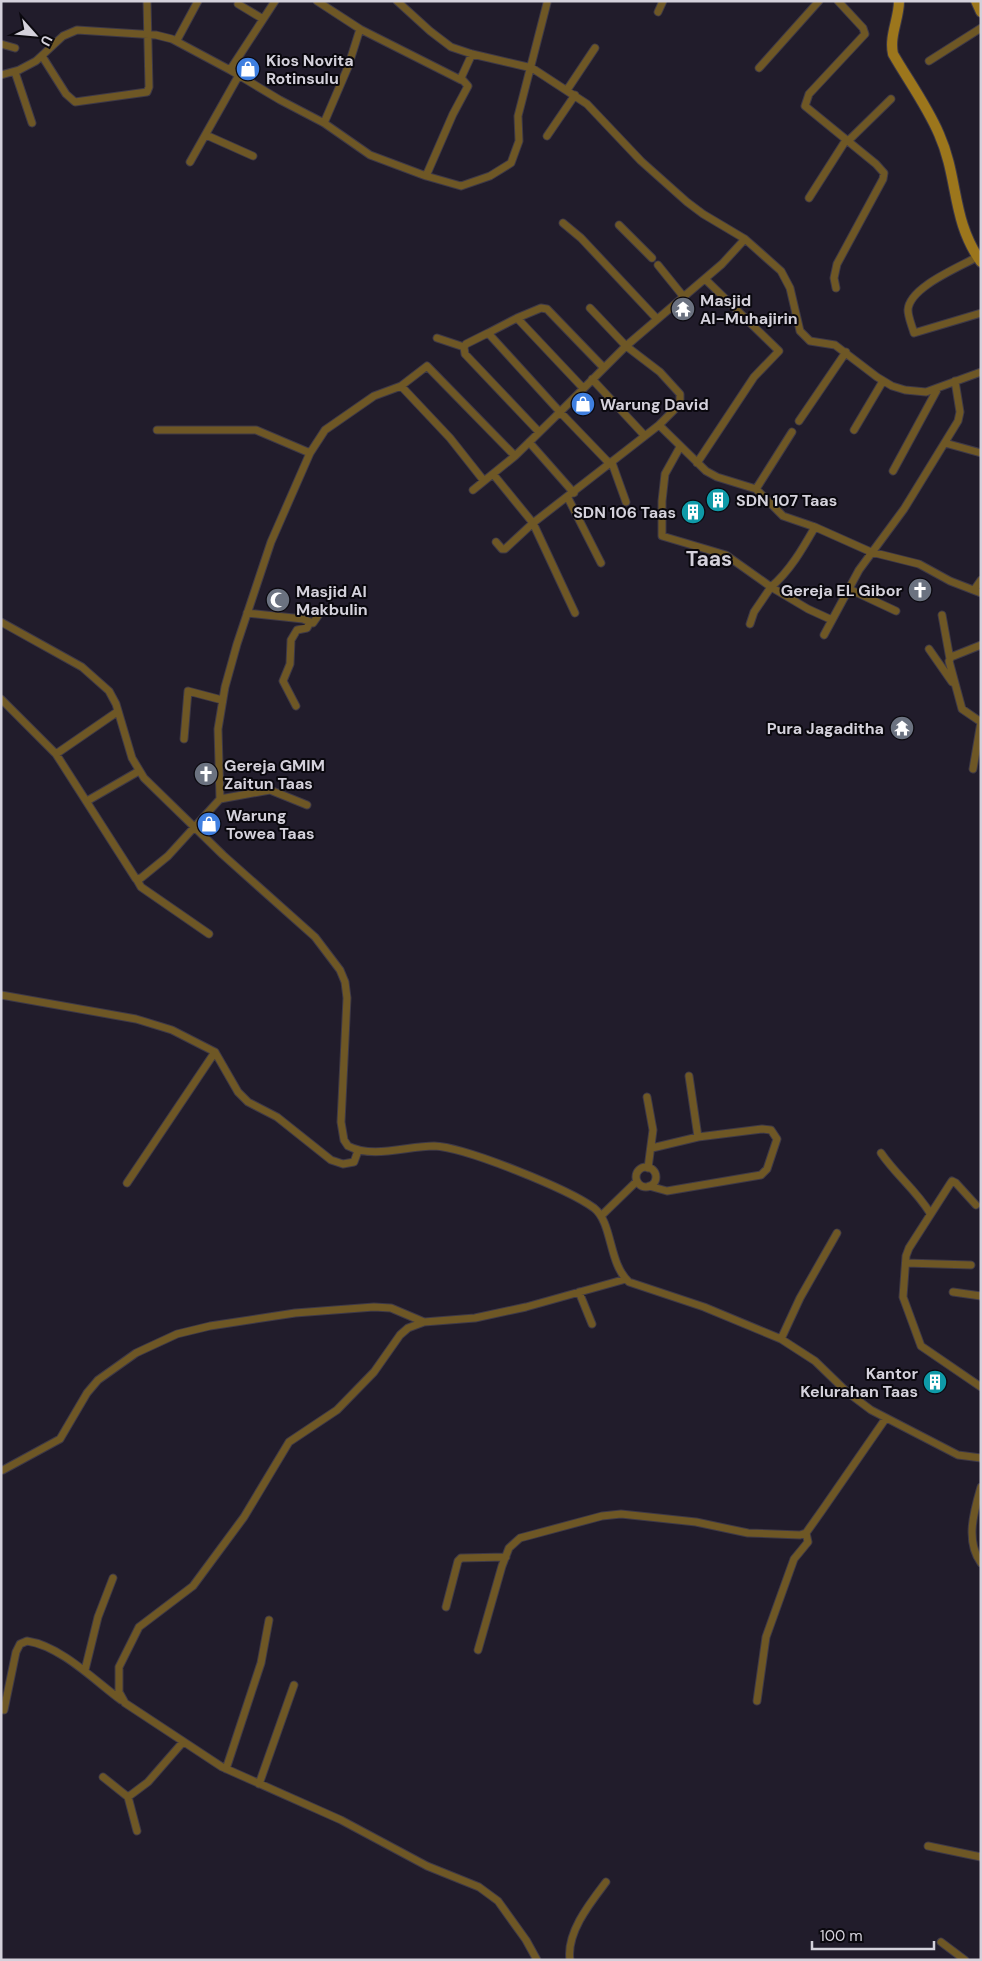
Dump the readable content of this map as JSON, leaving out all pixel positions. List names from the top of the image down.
{
  "districts": ["Taas"],
  "places": {
    "shop": ["Kios Novita Rotinsulu", "Warung David", "Warung Towea Taas"],
    "temple": ["Masjid Al-Muhajirin", "Pura Jagaditha"],
    "building": ["SDN 107 Taas", "SDN 106 Taas", "Kantor Kelurahan Taas"],
    "church": ["Gereja EL Gibor", "Gereja GMIM Zaitun Taas"],
    "mosque": ["Masjid Al Makbulin"]
  },
  "scale_bar": "100 m",
  "north": "bottom right"
}
